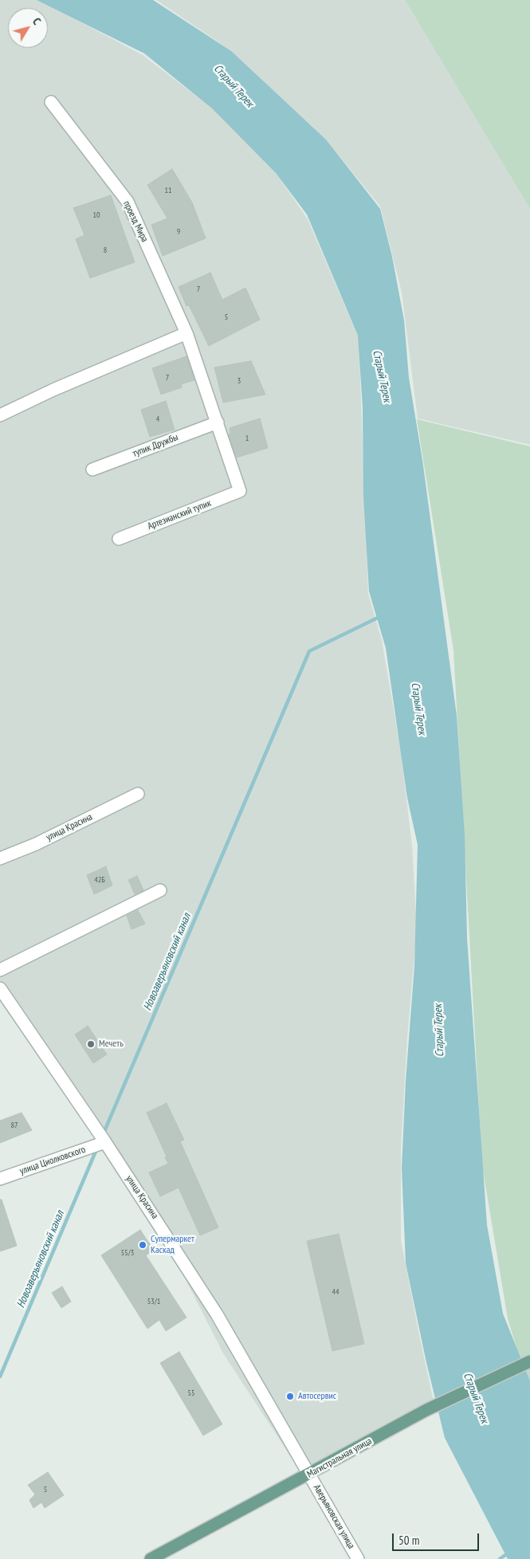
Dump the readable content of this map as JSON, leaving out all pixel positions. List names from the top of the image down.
{
  "streets": {
    "main road": ["Магистральная улица"],
    "street": [
      "проезд Мира",
      "тупик Дружбы",
      "Артезианский тупик",
      "улица Красина",
      "улица Циолковского",
      "Аверьяновская улица"
    ]
  },
  "crossings": [
    ["проезд Мира", "тупик Дружбы"],
    ["проезд Мира", "Артезианский тупик"],
    ["улица Красина", "улица Циолковского"],
    ["улица Красина", "Магистральная улица"],
    ["улица Красина", "Аверьяновская улица"],
    ["Магистральная улица", "Аверьяновская улица"]
  ],
  "water": ["Старый Терек", "Новоаверьяновский канал"],
  "places": ["Мечеть", "Супермаркет Каскад", "Автосервис"],
  "house_numbers": [
    "11",
    "10",
    "9",
    "8",
    "7",
    "5",
    "7",
    "3",
    "4",
    "1",
    "42Б",
    "87",
    "55/3",
    "44",
    "53/1",
    "55",
    "5"
  ],
  "scale_bar": "50 m",
  "north": "top right"
}
